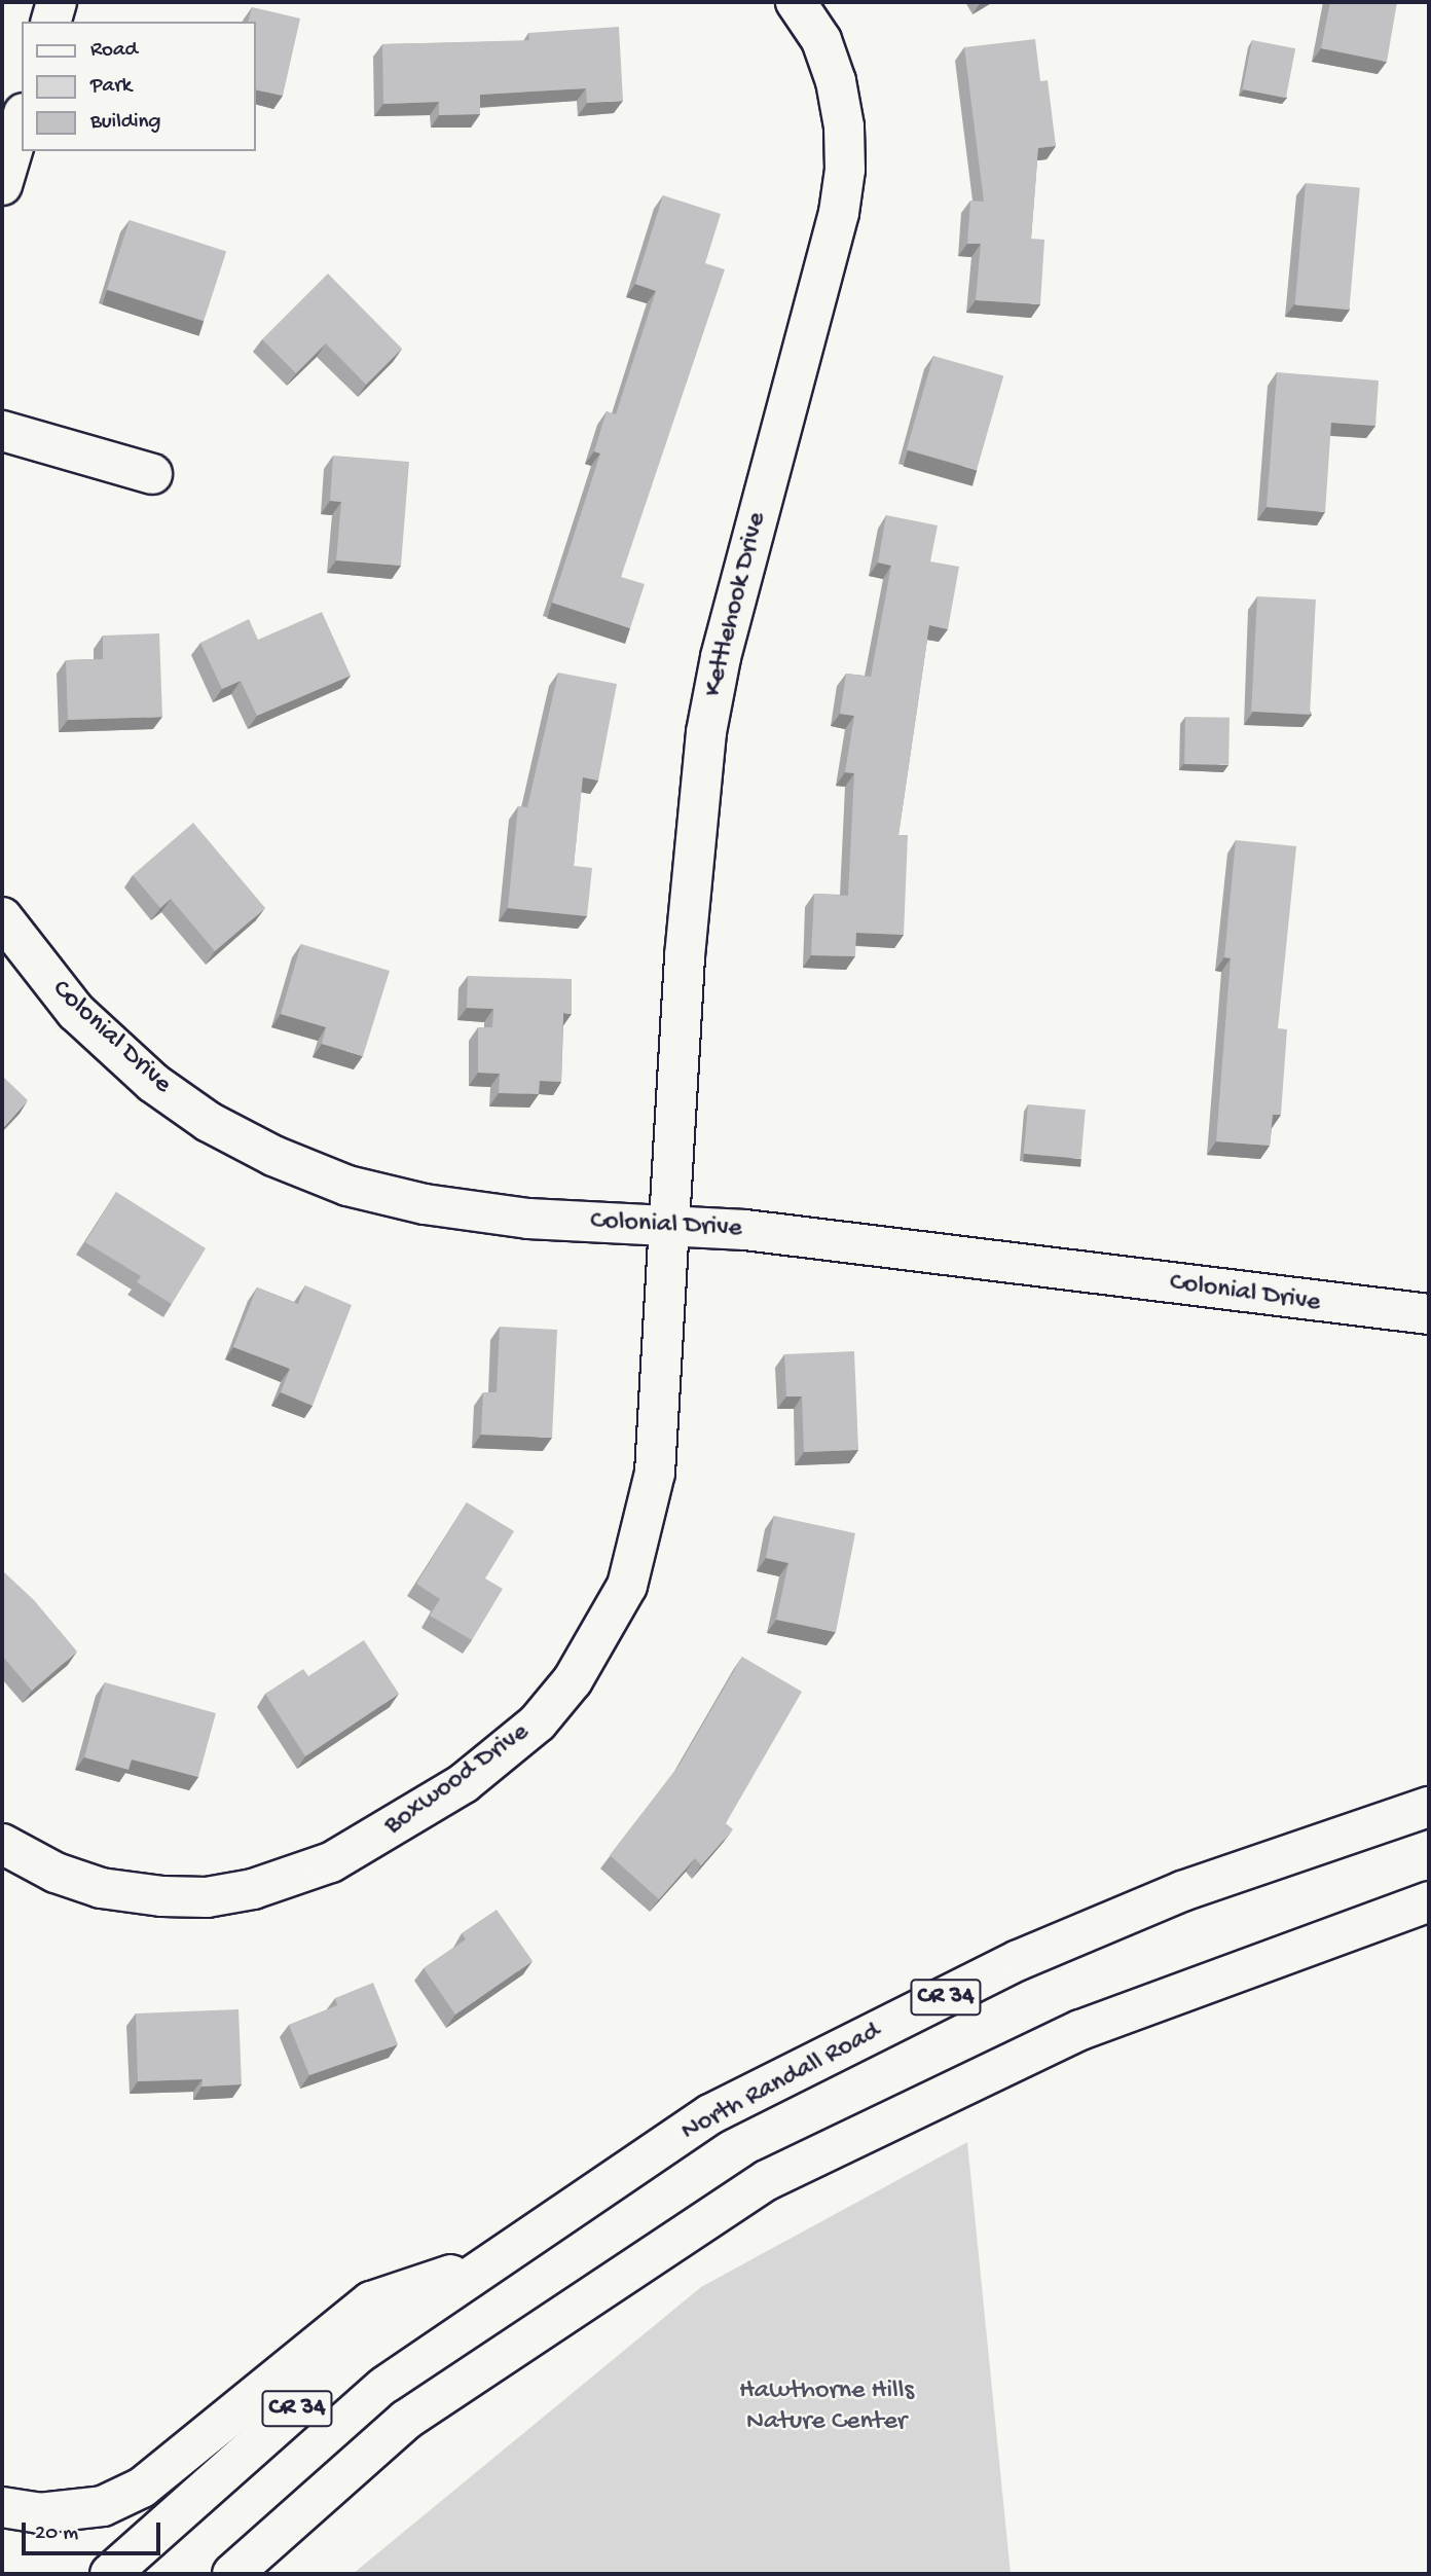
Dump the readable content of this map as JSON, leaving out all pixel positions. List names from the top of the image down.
{
  "streets": {
    "street": [
      "Kettlehook Drive",
      "Colonial Drive",
      "Boxwood Drive",
      "CR 34",
      "North Randall Road"
    ]
  },
  "crossings": [
    ["Kettlehook Drive", "Colonial Drive"],
    ["Kettlehook Drive", "Boxwood Drive"],
    ["Colonial Drive", "Boxwood Drive"]
  ],
  "parks": ["Hawthorne Hills Nature Center"],
  "legend": ["Road", "Park", "Building"],
  "scale_bar": "20 m"
}
